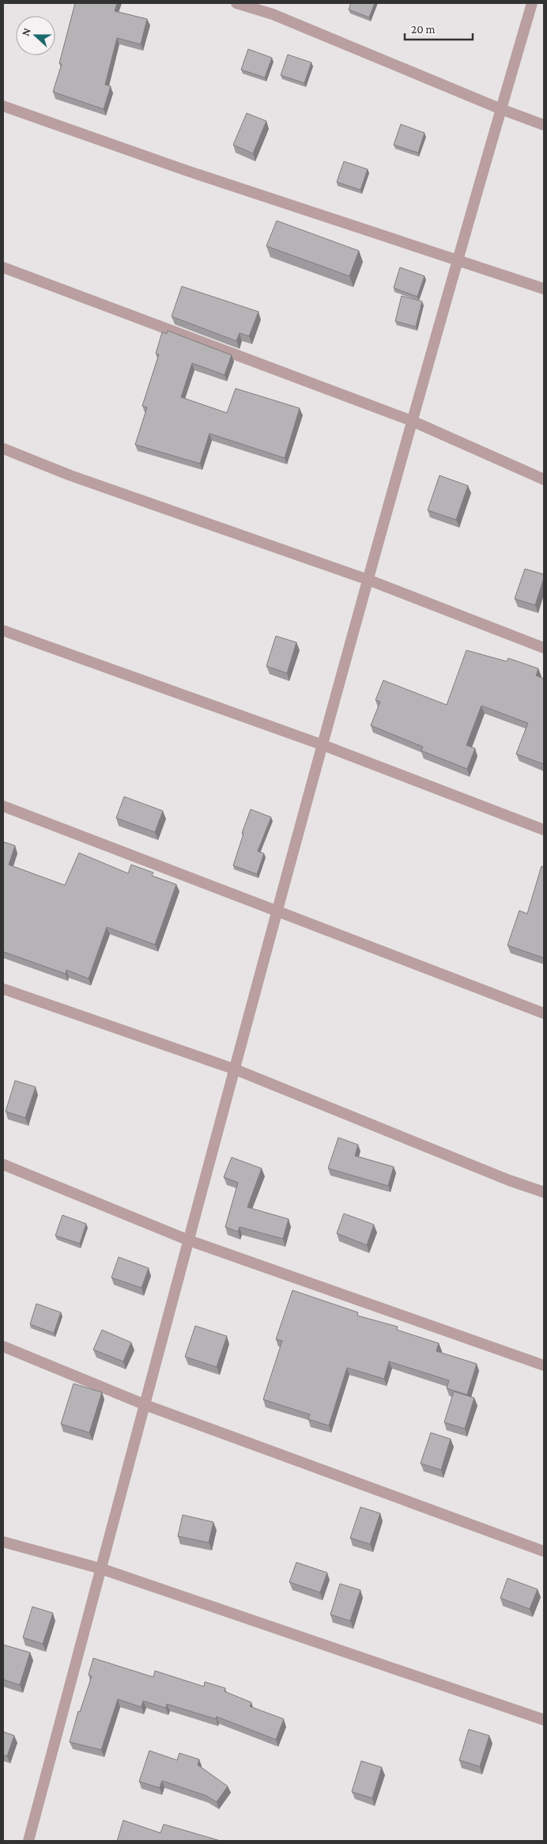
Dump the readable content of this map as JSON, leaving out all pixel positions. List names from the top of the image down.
{
  "scale_bar": "20 m",
  "north": "left"
}
